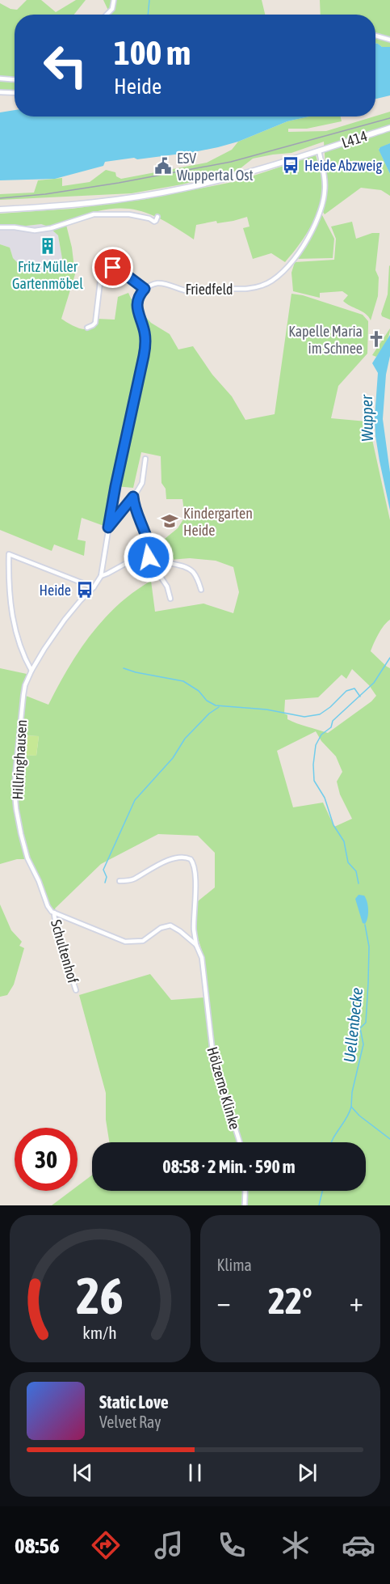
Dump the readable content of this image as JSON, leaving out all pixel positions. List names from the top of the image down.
{
  "streets": {
    "main road": ["L414"],
    "street": [
      "Friedfeld",
      "Hillringhausen",
      "Schultenhof",
      "Hölzerne Klinke"
    ]
  },
  "crossings": [
    ["L414", "Friedfeld"],
    ["Hillringhausen", "Schultenhof"]
  ],
  "water": ["Wupper", "Uellenbecke"],
  "places": {
    "bus stop": ["Heide Abzweig", "Heide"],
    "public building": ["ESV Wuppertal Ost"],
    "building": ["Fritz Müller Gartenmöbel"],
    "church": ["Kapelle Maria im Schnee"],
    "school or university": ["Kindergarten Heide"]
  },
  "page": {
    "turn": ["100 m", "Heide"],
    "limit": "30",
    "trip": "08:58 · 2 Min. · 590 m",
    "tile": "Klima",
    "heat": ["−", "22°", "+"],
    "song": ["Static Love", "Velvet Ray"],
    "tabs": "08:56",
    "gauge": ["26", "km/h"]
  }
}
